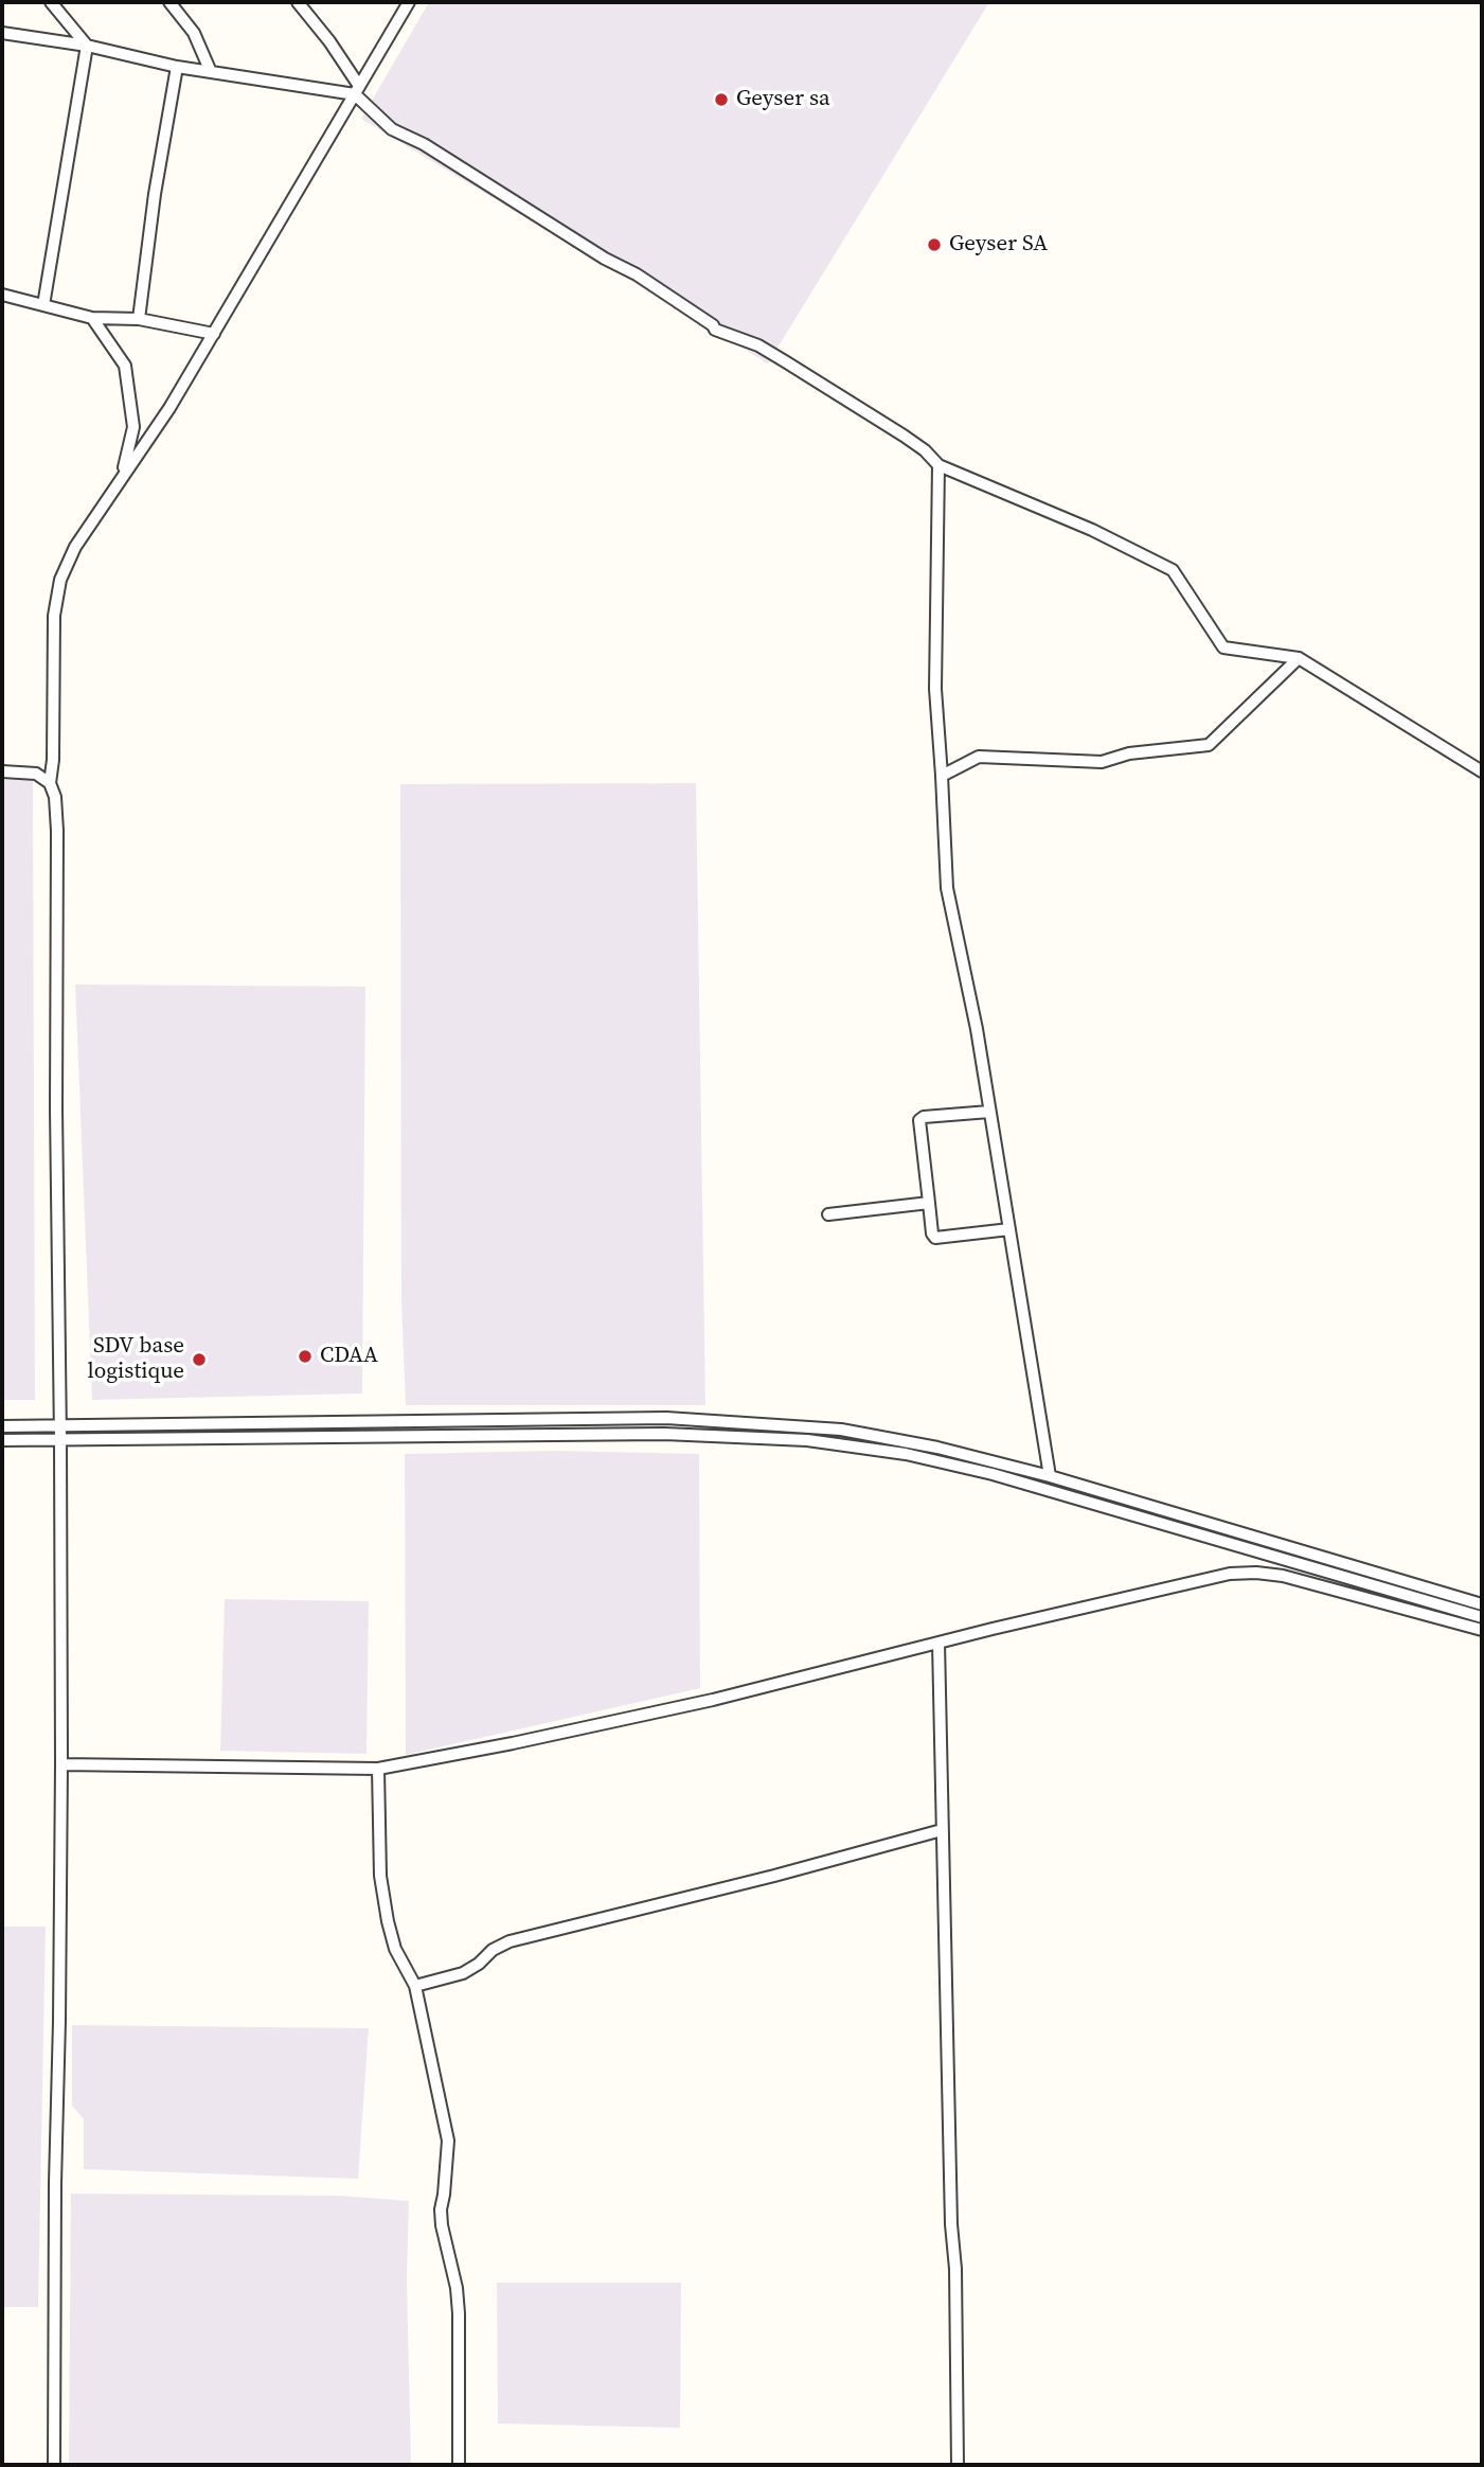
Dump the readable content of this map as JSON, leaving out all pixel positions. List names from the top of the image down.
{
  "places": [
    "Geyser sa",
    "Geyser SA",
    "CDAA",
    "SDV base logistique"
  ]
}
